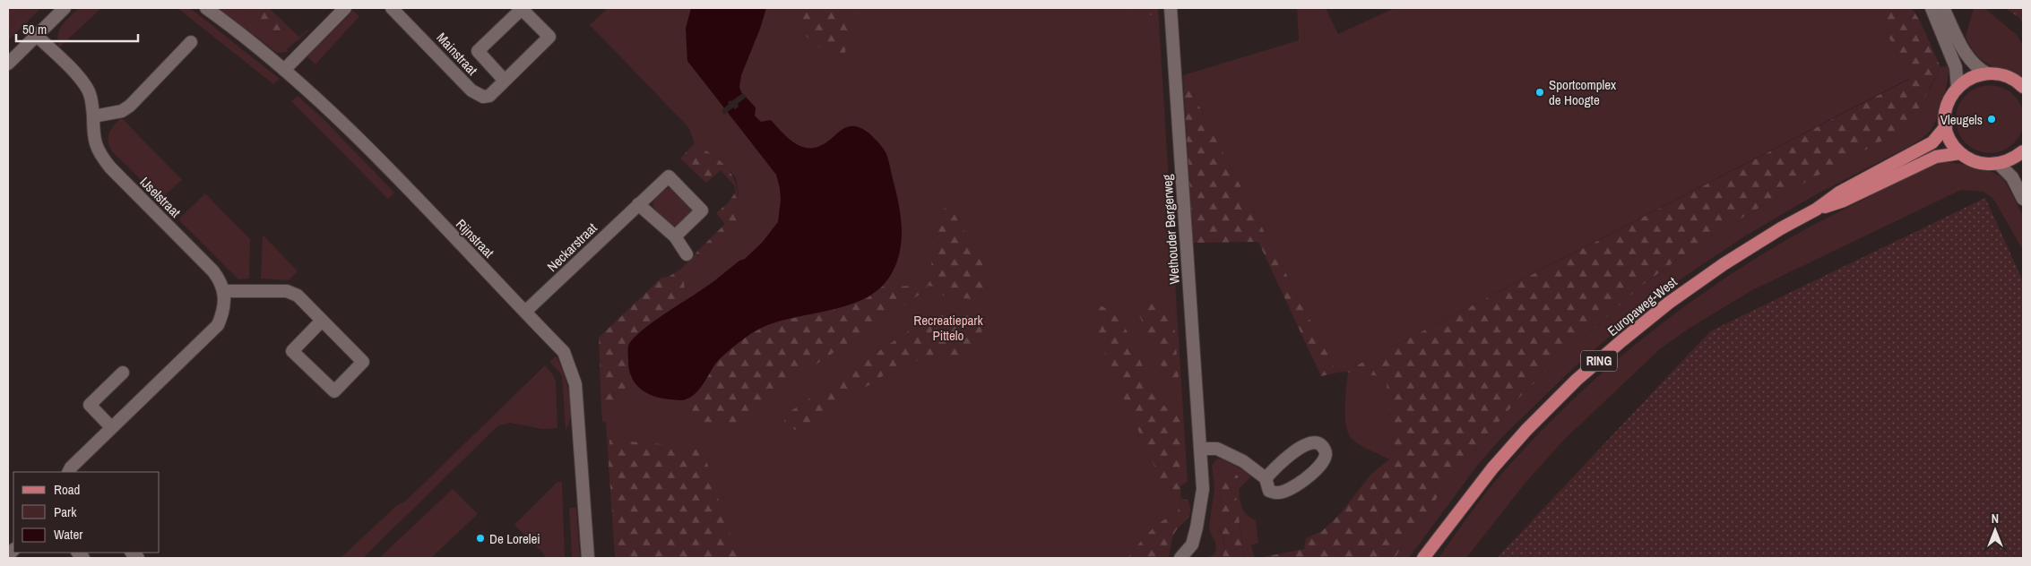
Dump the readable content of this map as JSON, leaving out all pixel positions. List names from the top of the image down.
{
  "streets": {
    "main road": ["Europaweg-West", "RING"],
    "street": [
      "Mainstraat",
      "IJselstraat",
      "Wethouder Bergerweg",
      "Rijnstraat",
      "Neckarstraat"
    ]
  },
  "crossings": [
    ["Rijnstraat", "Neckarstraat"]
  ],
  "parks": ["Recreatiepark Pittelo"],
  "places": ["Sportcomplex de Hoogte", "Vleugels", "De Lorelei"],
  "legend": ["Road", "Park", "Water"],
  "scale_bar": "50 m",
  "north": "top"
}
